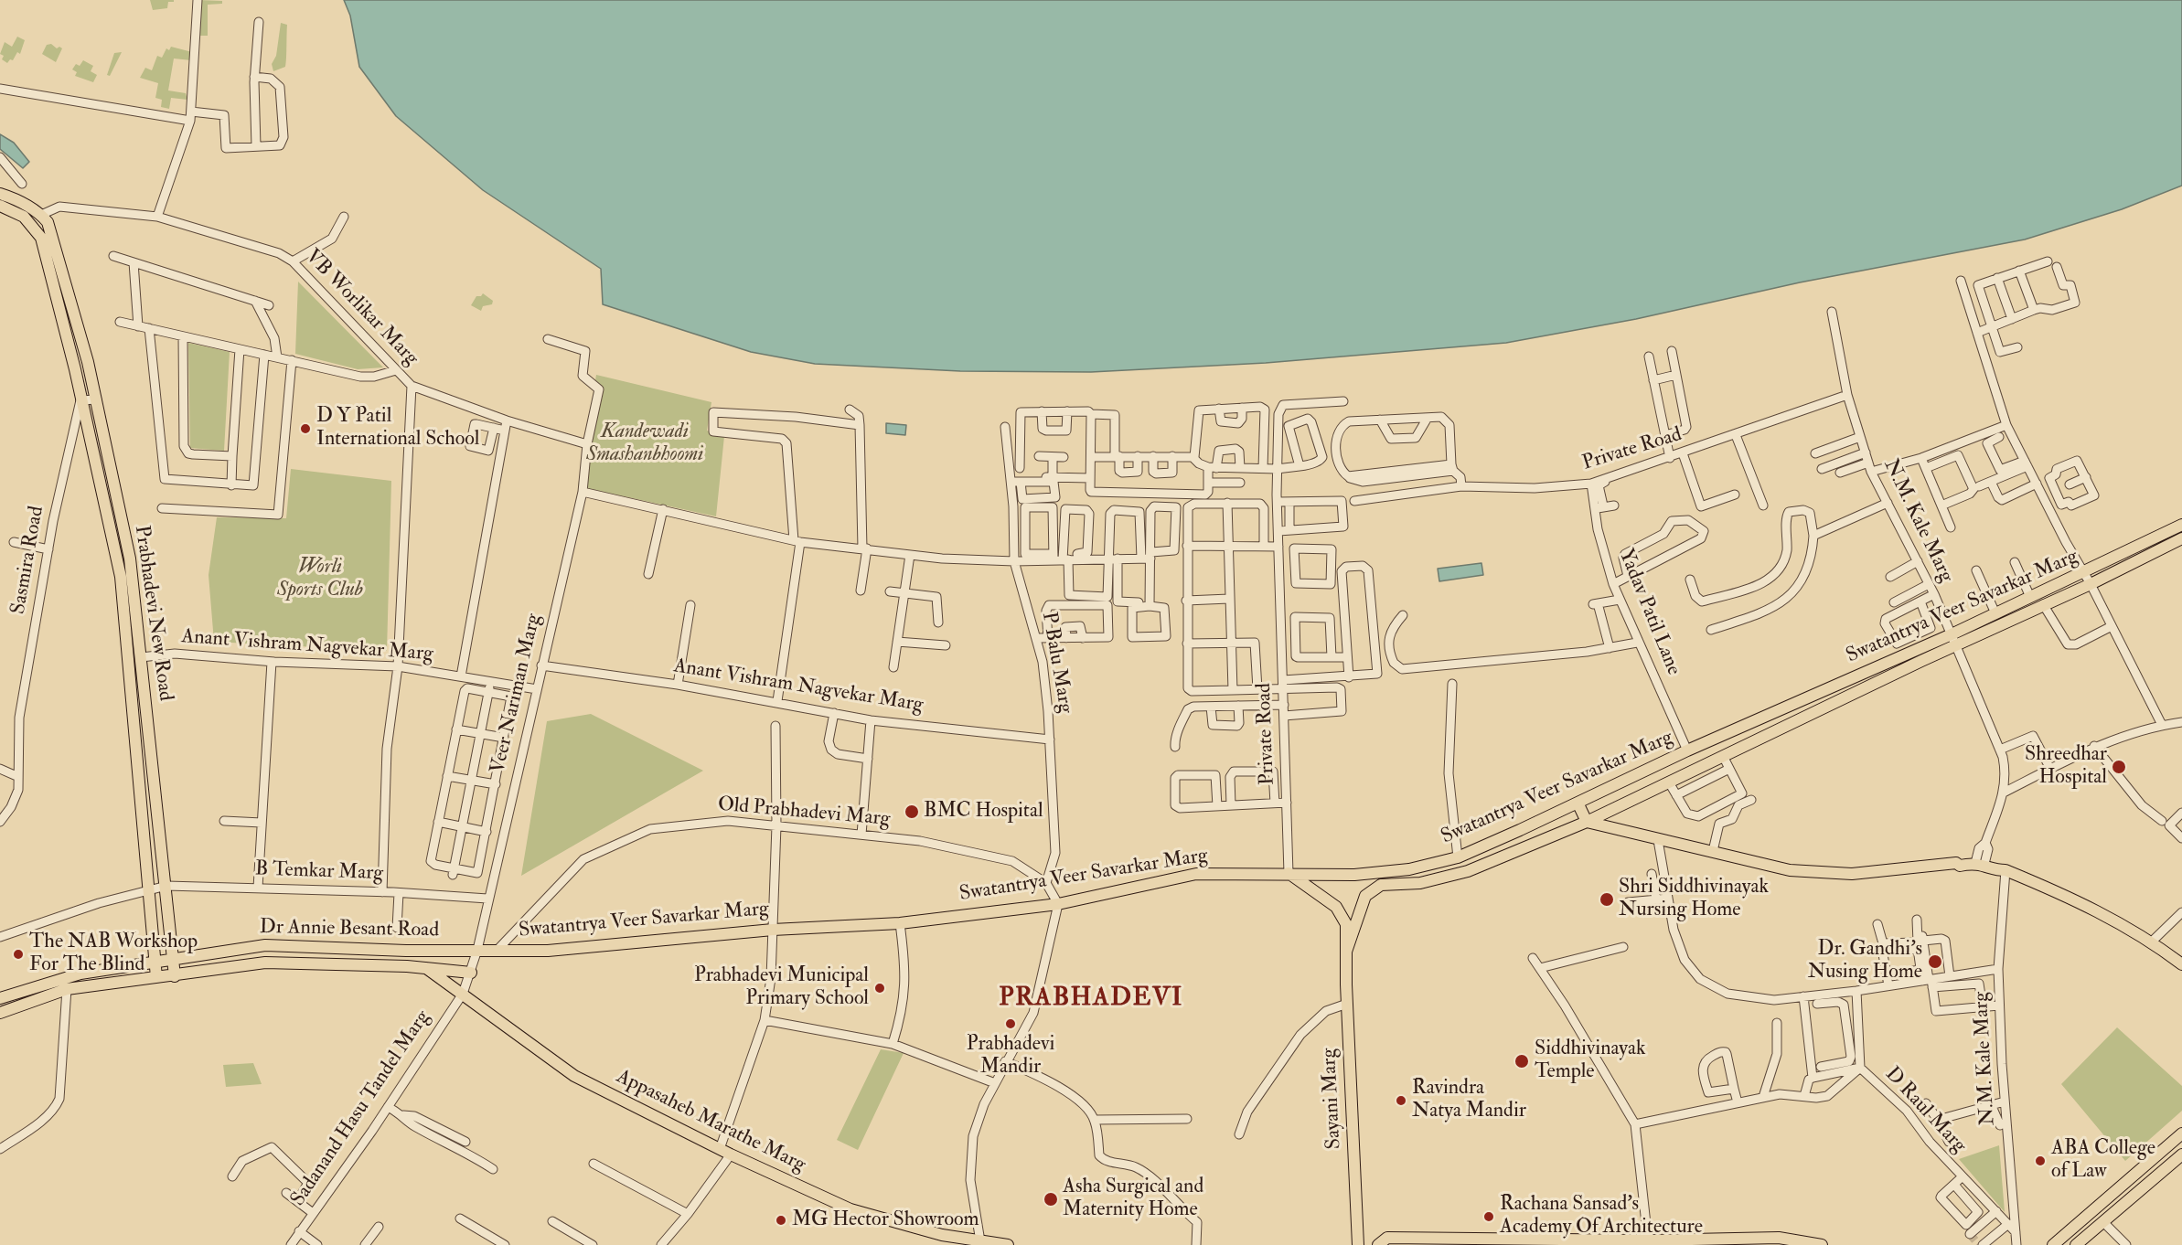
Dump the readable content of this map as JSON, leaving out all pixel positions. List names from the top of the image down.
{
  "streets": {
    "main road": [
      "Swatantrya Veer Savarkar Marg",
      "Prabhadevi New Road",
      "Dr Annie Besant Road",
      "Sayani Marg",
      "Appasaheb Marathe Marg"
    ],
    "street": [
      "VB Worlikar Marg",
      "Private Road",
      "N.M. Kale Marg",
      "Sasmira Road",
      "Yadav Patil Lane",
      "Anant Vishram Nagvekar Marg",
      "P Balu Marg",
      "Veer Nariman Marg",
      "Old Prabhadevi Marg",
      "B Temkar Marg",
      "Sadanand Hasu Tandel Marg",
      "D Raul Marg"
    ]
  },
  "crossings": [
    ["VB Worlikar Marg", "Prabhadevi New Road"],
    ["VB Worlikar Marg", "Veer Nariman Marg"],
    ["Private Road", "N.M. Kale Marg"],
    ["Private Road", "Swatantrya Veer Savarkar Marg"],
    ["Private Road", "Yadav Patil Lane"],
    ["Private Road", "Sayani Marg"],
    ["N.M. Kale Marg", "Swatantrya Veer Savarkar Marg"],
    ["N.M. Kale Marg", "D Raul Marg"],
    ["Sasmira Road", "Prabhadevi New Road"],
    ["Swatantrya Veer Savarkar Marg", "Yadav Patil Lane"],
    ["Swatantrya Veer Savarkar Marg", "Veer Nariman Marg"],
    ["Swatantrya Veer Savarkar Marg", "Old Prabhadevi Marg"],
    ["Swatantrya Veer Savarkar Marg", "Dr Annie Besant Road"],
    ["Swatantrya Veer Savarkar Marg", "Sayani Marg"],
    ["Prabhadevi New Road", "Anant Vishram Nagvekar Marg"],
    ["Prabhadevi New Road", "B Temkar Marg"],
    ["Prabhadevi New Road", "Dr Annie Besant Road"],
    ["Anant Vishram Nagvekar Marg", "P Balu Marg"],
    ["Anant Vishram Nagvekar Marg", "Veer Nariman Marg"],
    ["P Balu Marg", "Old Prabhadevi Marg"],
    ["Veer Nariman Marg", "B Temkar Marg"],
    ["Veer Nariman Marg", "Dr Annie Besant Road"],
    ["Veer Nariman Marg", "Sadanand Hasu Tandel Marg"],
    ["Dr Annie Besant Road", "Sadanand Hasu Tandel Marg"],
    ["Dr Annie Besant Road", "Appasaheb Marathe Marg"],
    ["Sadanand Hasu Tandel Marg", "Appasaheb Marathe Marg"]
  ],
  "districts": ["PRABHADEVI"],
  "parks": ["Kandewadi Smashanbhoomi", "Worli Sports Club"],
  "places": [
    "D Y Patil International School",
    "Shreedhar Hospital",
    "BMC Hospital",
    "Shri Siddhivinayak Nursing Home",
    "The NAB Workshop For The Blind",
    "Dr. Gandhi's Nusing Home",
    "Prabhadevi Municipal Primary School",
    "Prabhadevi Mandir",
    "Siddhivinayak Temple",
    "Ravindra Natya Mandir",
    "ABA College of Law",
    "Asha Surgical and Maternity Home",
    "Rachana Sansad's Academy Of Architecture",
    "MG Hector Showroom"
  ]
}
